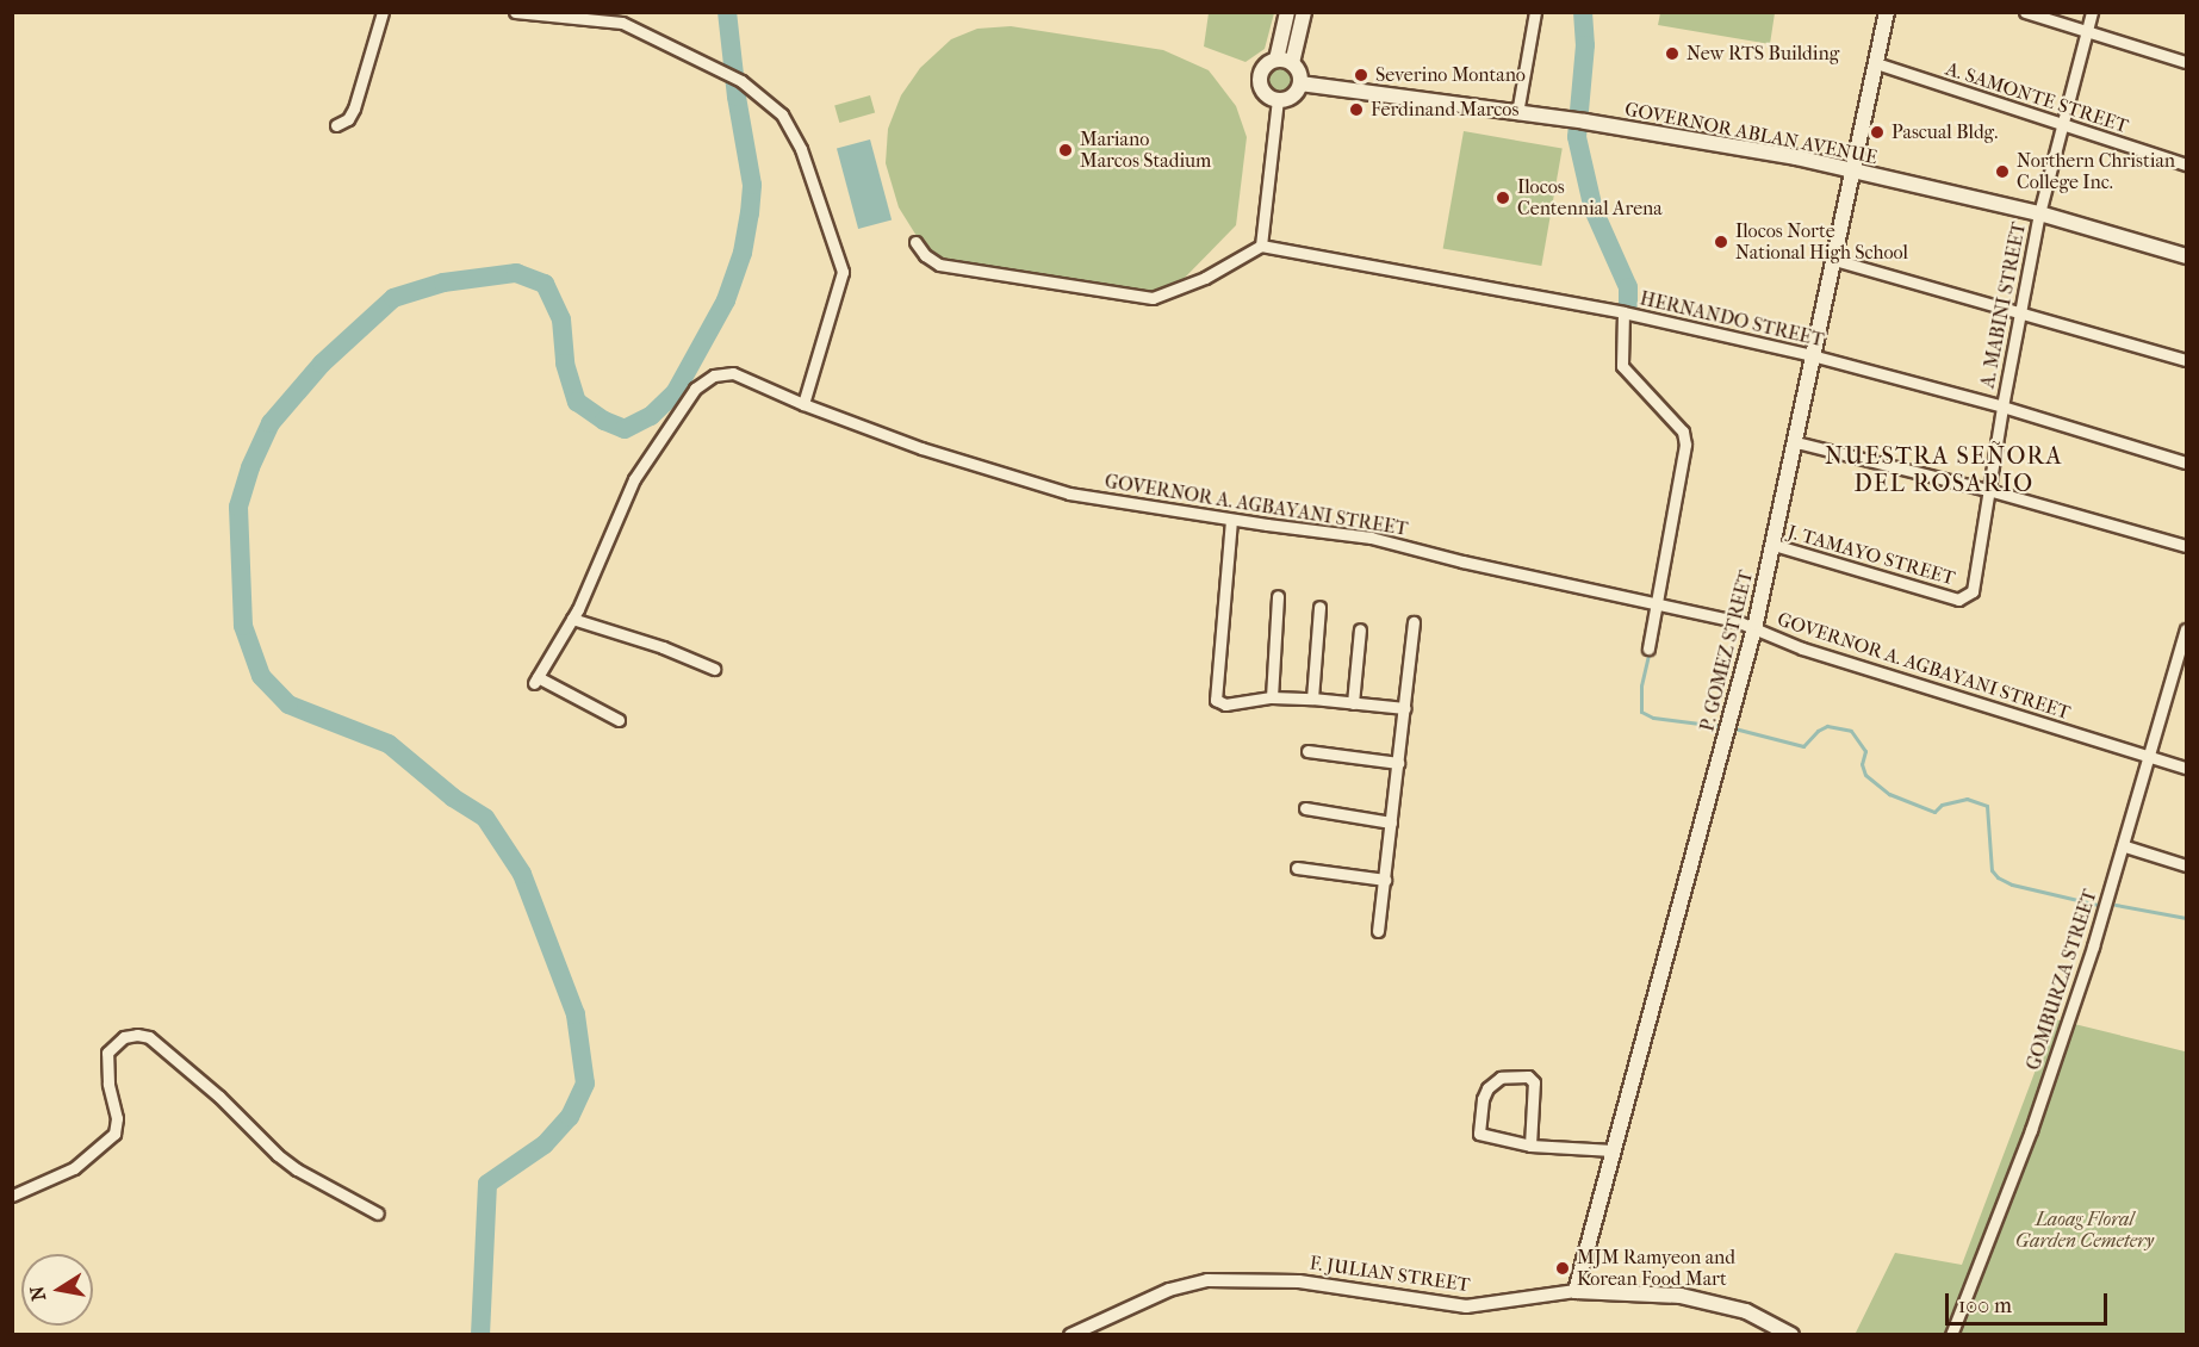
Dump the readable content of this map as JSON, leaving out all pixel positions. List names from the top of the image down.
{
  "streets": {
    "main road": ["GOVERNOR ABLAN AVENUE", "P. GOMEZ STREET", "F. JULIAN STREET"],
    "street": [
      "A. SAMONTE STREET",
      "A. MABINI STREET",
      "HERNANDO STREET",
      "GOVERNOR A. AGBAYANI STREET",
      "J. TAMAYO STREET",
      "GOMBURZA STREET"
    ]
  },
  "crossings": [
    ["A. SAMONTE STREET", "A. MABINI STREET"],
    ["A. SAMONTE STREET", "P. GOMEZ STREET"],
    ["GOVERNOR ABLAN AVENUE", "A. MABINI STREET"],
    ["GOVERNOR ABLAN AVENUE", "P. GOMEZ STREET"],
    ["A. MABINI STREET", "HERNANDO STREET"],
    ["A. MABINI STREET", "J. TAMAYO STREET"],
    ["HERNANDO STREET", "P. GOMEZ STREET"],
    ["GOVERNOR A. AGBAYANI STREET", "P. GOMEZ STREET"],
    ["GOVERNOR A. AGBAYANI STREET", "GOMBURZA STREET"],
    ["J. TAMAYO STREET", "P. GOMEZ STREET"],
    ["P. GOMEZ STREET", "F. JULIAN STREET"]
  ],
  "districts": ["NUESTRA SEÑORA DEL ROSARIO"],
  "parks": ["Laoag Floral Garden Cemetery"],
  "places": [
    "New RTS Building",
    "Severino Montano",
    "Ferdinand Marcos",
    "Pascual Bldg.",
    "Mariano Marcos Stadium",
    "Northern Christian College Inc.",
    "Ilocos Centennial Arena",
    "Ilocos Norte National High School",
    "MJM Ramyeon and Korean Food Mart"
  ],
  "scale_bar": "100 m",
  "north": "left"
}
